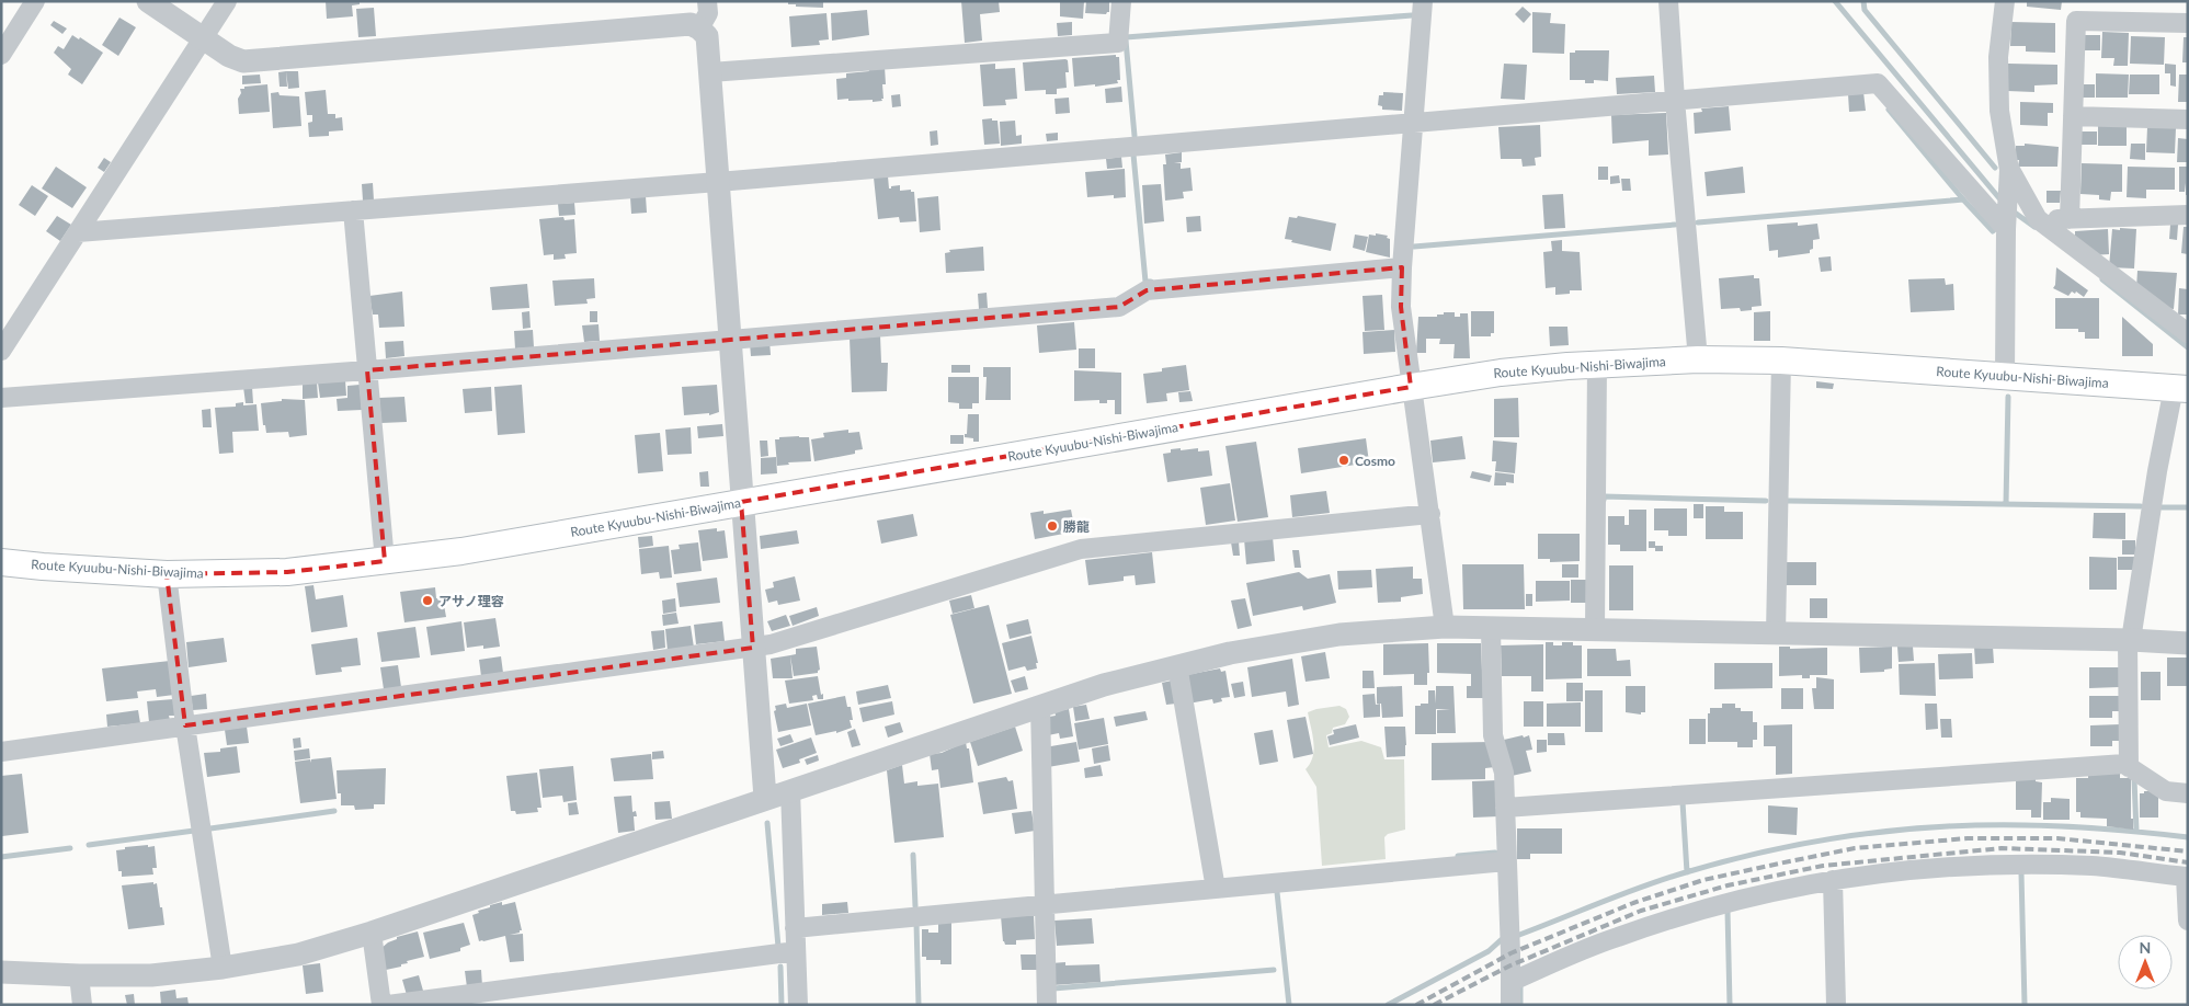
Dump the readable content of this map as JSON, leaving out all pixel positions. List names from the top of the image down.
{
  "streets": {
    "main road": ["Route Kyuubu-Nishi-Biwajima"]
  },
  "places": ["Cosmo", "勝龍", "アサノ理容"],
  "north": "top"
}
